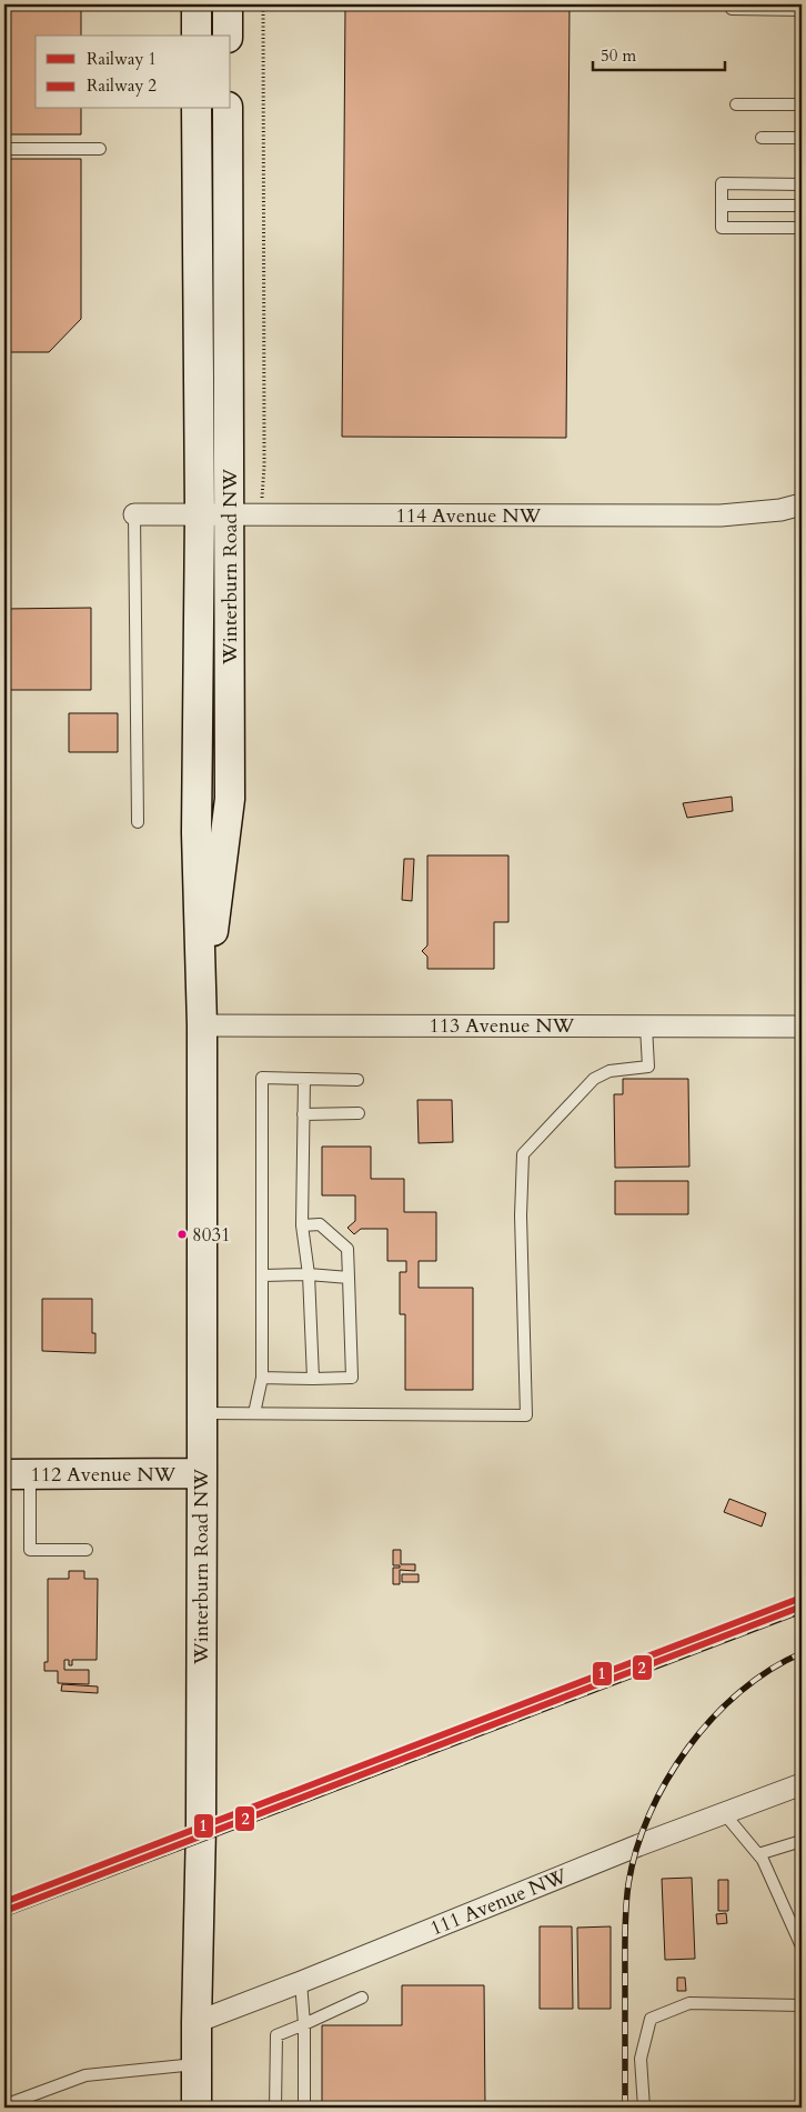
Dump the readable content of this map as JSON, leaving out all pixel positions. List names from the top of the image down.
{
  "streets": {
    "main road": ["Winterburn Road NW", "112 Avenue NW"],
    "street": ["114 Avenue NW", "113 Avenue NW", "111 Avenue NW"]
  },
  "crossings": [
    ["114 Avenue NW", "Winterburn Road NW"],
    ["Winterburn Road NW", "113 Avenue NW"],
    ["Winterburn Road NW", "112 Avenue NW"],
    ["Winterburn Road NW", "111 Avenue NW"]
  ],
  "places": ["8031"],
  "lines": ["rail line 1", "rail line 2"],
  "legend": ["Railway 1", "Railway 2"],
  "scale_bar": "50 m"
}
